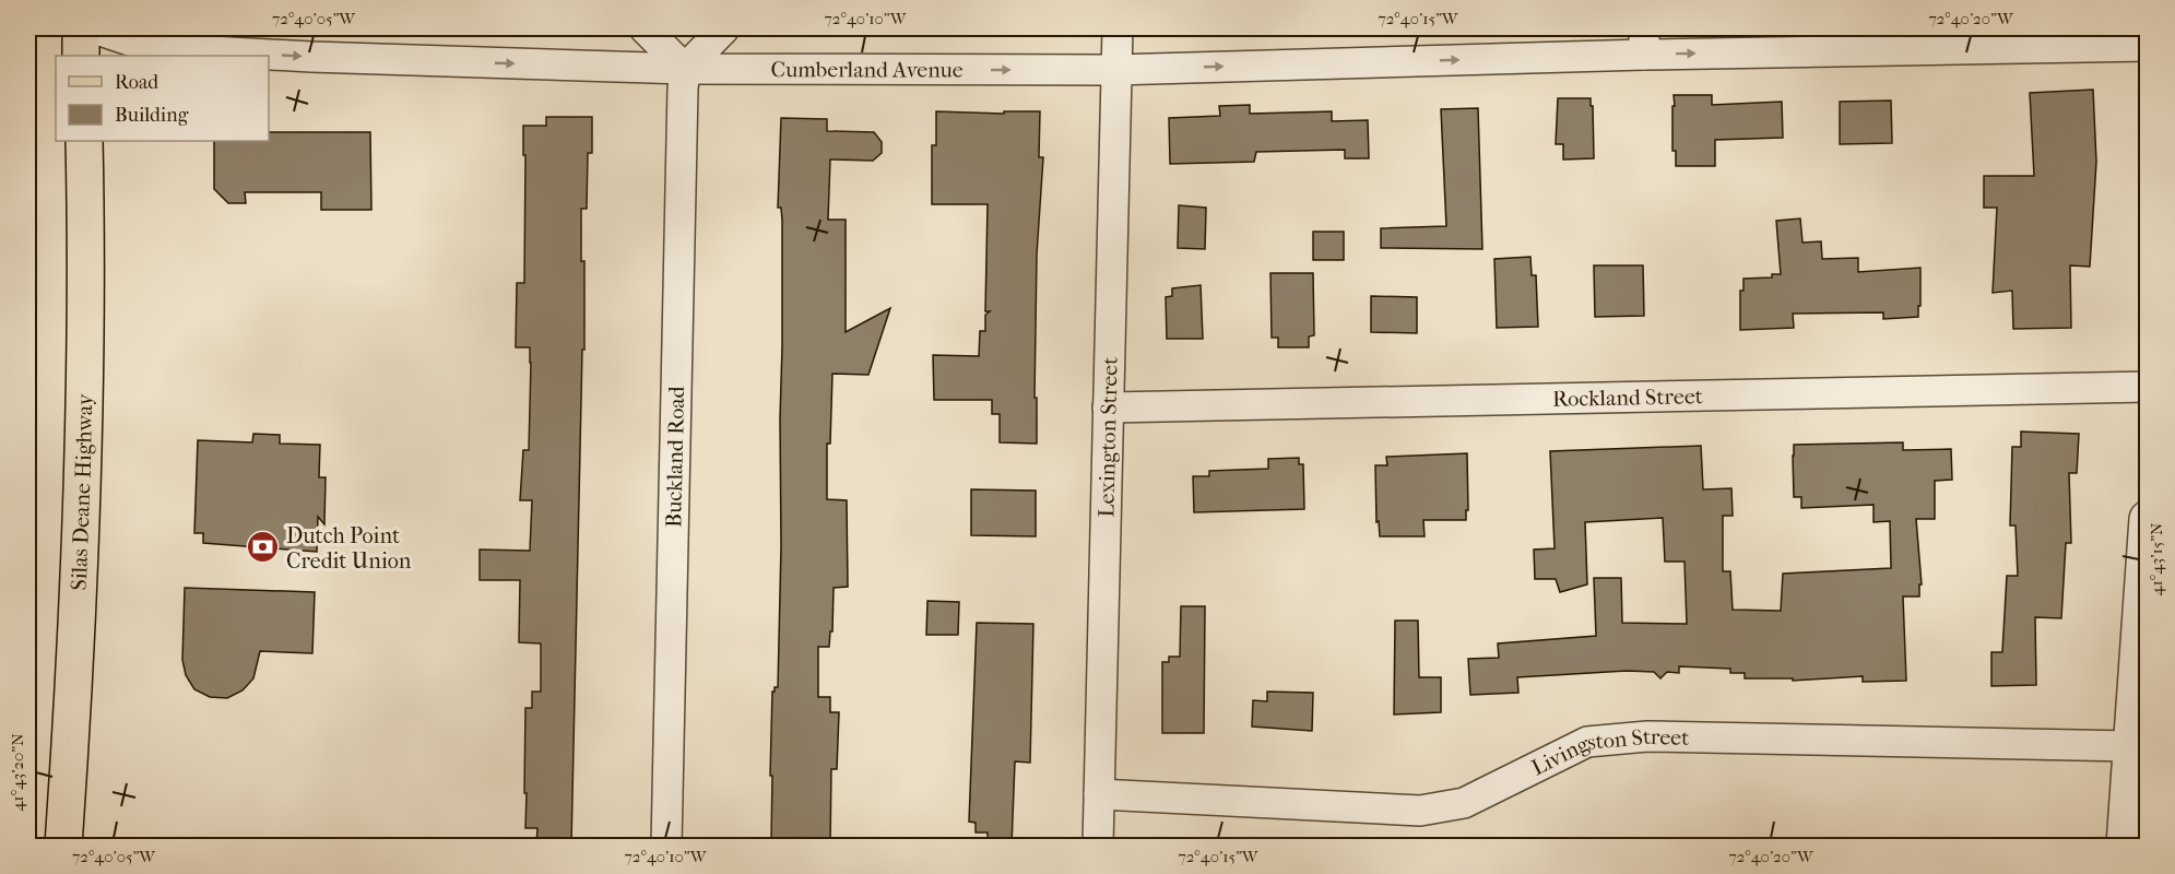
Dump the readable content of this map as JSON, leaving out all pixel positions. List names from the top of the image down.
{
  "streets": {
    "main road": ["Silas Deane Highway"],
    "street": [
      "Cumberland Avenue",
      "Rockland Street",
      "Lexington Street",
      "Buckland Road",
      "Livingston Street"
    ]
  },
  "crossings": [
    ["Cumberland Avenue", "Lexington Street"],
    ["Cumberland Avenue", "Buckland Road"],
    ["Rockland Street", "Lexington Street"],
    ["Lexington Street", "Livingston Street"]
  ],
  "one_way": ["Cumberland Avenue"],
  "places": {
    "bank": ["Dutch Point Credit Union"]
  },
  "legend": ["Road", "Building"],
  "coordinates": [
    "72°40'05\"W",
    "72°40'10\"W",
    "72°40'15\"W",
    "72°40'20\"W",
    "41°43'15\"N",
    "41°43'20\"N"
  ]
}
